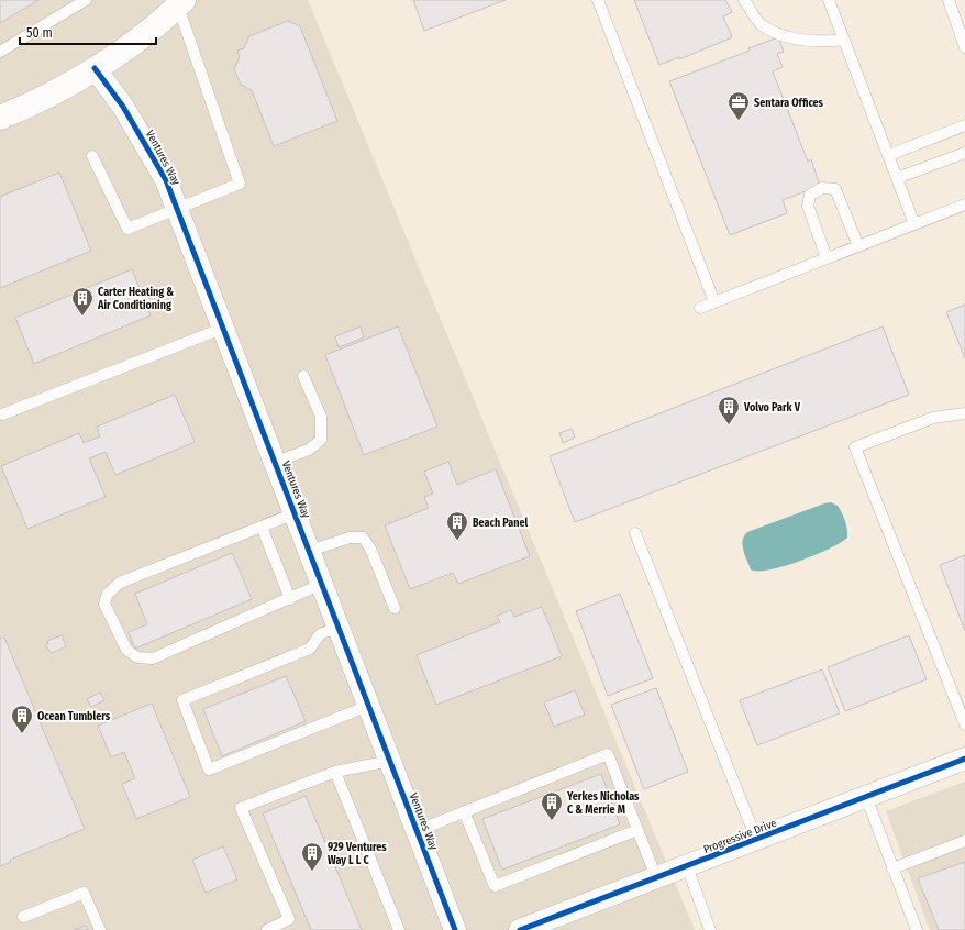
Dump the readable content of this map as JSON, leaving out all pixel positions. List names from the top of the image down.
{
  "streets": {
    "street": ["Ventures Way", "Progressive Drive"]
  },
  "places": {
    "office": ["Sentara Offices"],
    "building": [
      "Carter Heating & Air Conditioning",
      "Volvo Park V",
      "Beach Panel",
      "Ocean Tumblers",
      "Yerkes Nicholas C & Merrie M",
      "929 Ventures Way L L C"
    ]
  },
  "scale_bar": "50 m"
}
